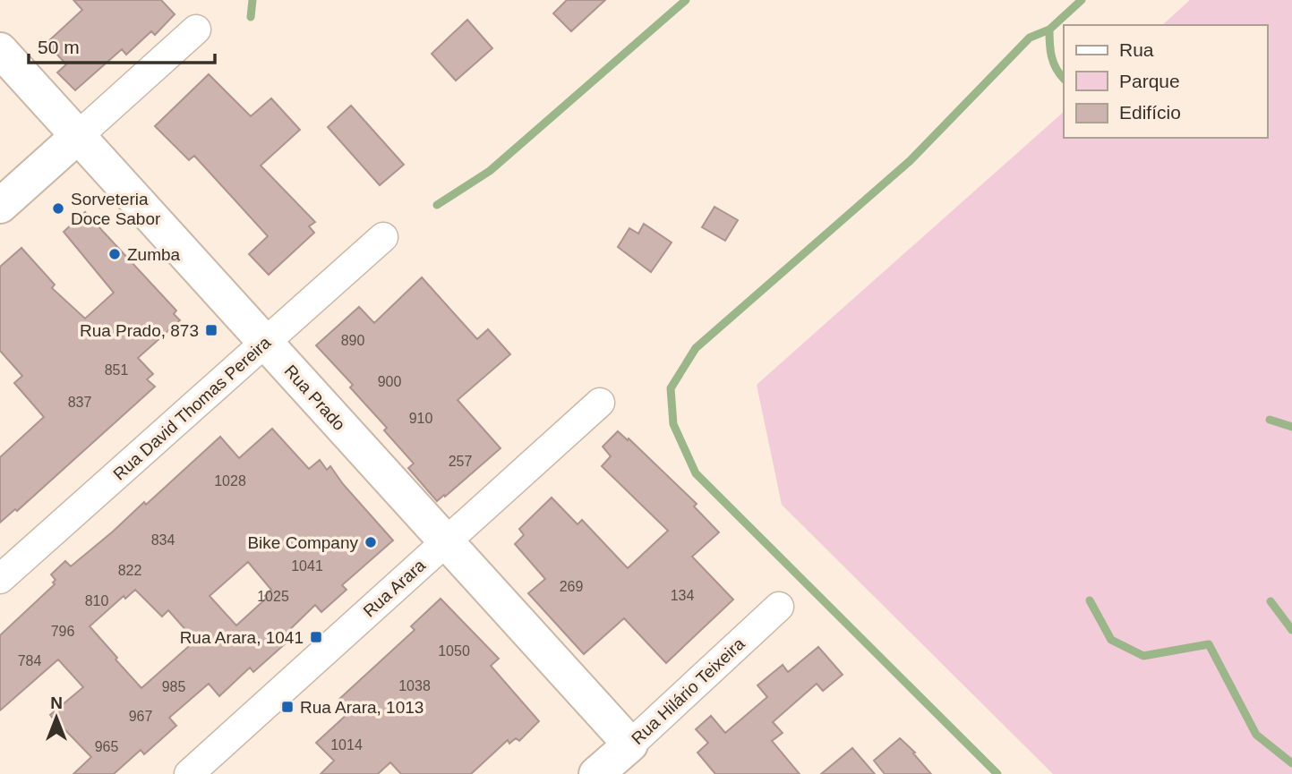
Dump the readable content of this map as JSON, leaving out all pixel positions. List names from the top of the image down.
{
  "streets": {
    "street": [
      "Rua Prado",
      "Rua David Thomas Pereira",
      "Rua Arara",
      "Rua Hilário Teixeira"
    ]
  },
  "crossings": [
    ["Rua Prado", "Rua David Thomas Pereira"],
    ["Rua Prado", "Rua Arara"],
    ["Rua Prado", "Rua Hilário Teixeira"]
  ],
  "places": {
    "other": ["Sorveteria Doce Sabor", "Zumba", "Bike Company"],
    "transit": ["Rua Prado, 873", "Rua Arara, 1041", "Rua Arara, 1013"]
  },
  "house_numbers": [
    "890",
    "851",
    "900",
    "837",
    "910",
    "257",
    "1028",
    "834",
    "1041",
    "822",
    "269",
    "134",
    "1025",
    "810",
    "796",
    "1050",
    "784",
    "1038",
    "985",
    "967",
    "1014",
    "965"
  ],
  "legend": ["Rua", "Parque", "Edifício"],
  "scale_bar": "50 m",
  "north": "top"
}
